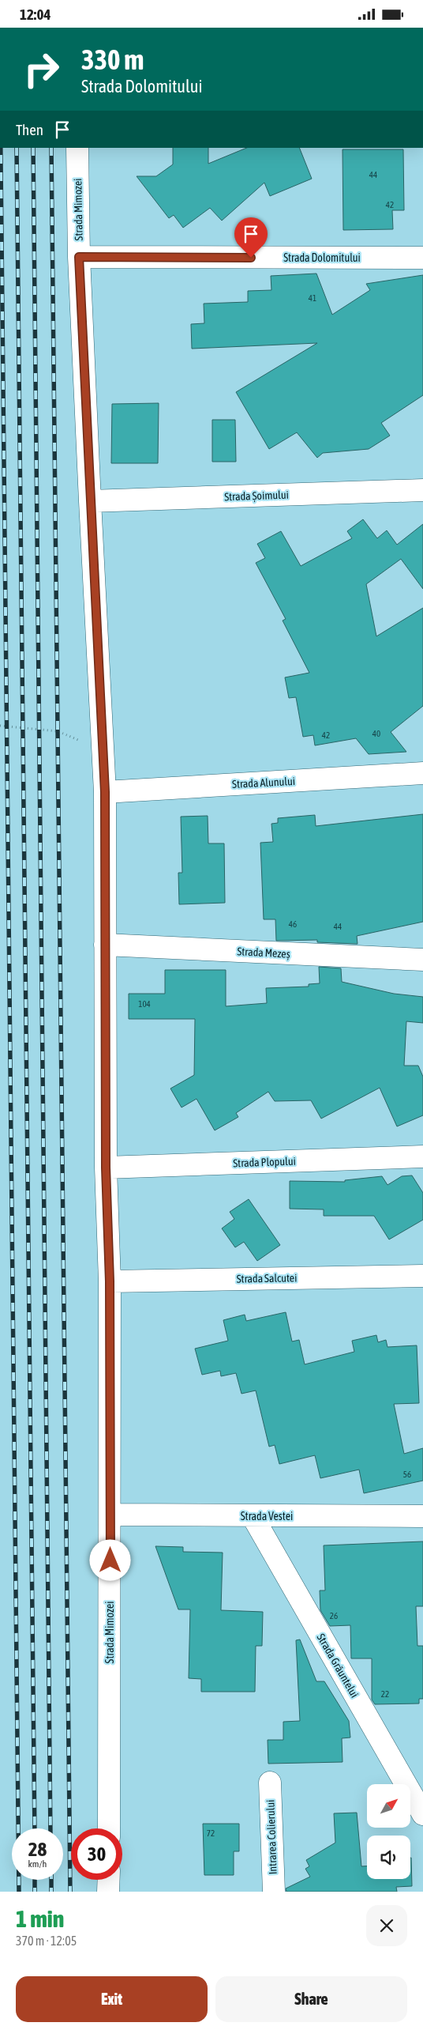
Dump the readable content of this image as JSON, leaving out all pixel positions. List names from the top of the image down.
{
  "streets": {
    "street": [
      "Strada Mimozei",
      "Strada Dolomitului",
      "Strada Șoimului",
      "Strada Alunului",
      "Strada Mezeș",
      "Strada Plopului",
      "Strada Salcutei",
      "Strada Vestei",
      "Strada Grăuntelui",
      "Intrarea Colierului"
    ]
  },
  "crossings": [
    ["Strada Mimozei", "Strada Dolomitului"],
    ["Strada Mimozei", "Strada Șoimului"],
    ["Strada Mimozei", "Strada Alunului"],
    ["Strada Mimozei", "Strada Mezeș"],
    ["Strada Mimozei", "Strada Plopului"],
    ["Strada Mimozei", "Strada Salcutei"],
    ["Strada Mimozei", "Strada Vestei"],
    ["Strada Vestei", "Strada Grăuntelui"]
  ],
  "house_numbers": [
    "44",
    "42",
    "41",
    "40",
    "42",
    "46",
    "44",
    "104",
    "56",
    "26",
    "22",
    "72"
  ],
  "north": "top right",
  "page": {
    "status": "12:04",
    "turn": ["330 m", "Strada Dolomitului"],
    "then": "Then",
    "speed": "28 km/h",
    "limit": "30",
    "heading": ["1 min", "370 m · 12:05"],
    "buttons": ["Exit", "Share"]
  }
}
